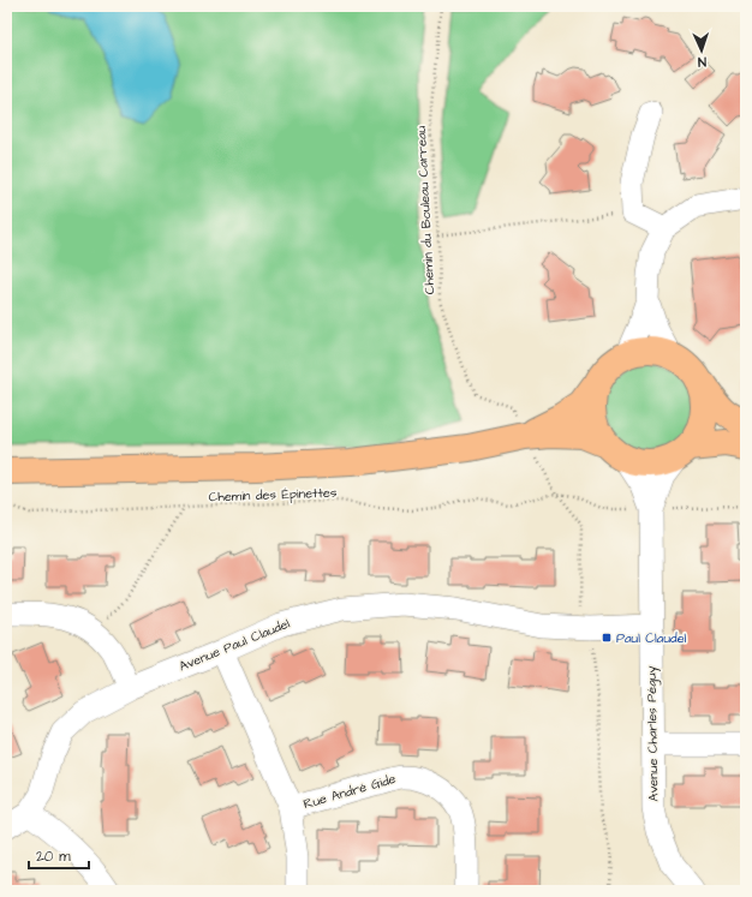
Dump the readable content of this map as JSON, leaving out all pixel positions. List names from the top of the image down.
{
  "streets": {
    "street": ["Avenue Paul Claudel", "Avenue Charles Péguy", "Rue André Gide"],
    "path": ["Chemin du Bouleau Carreau", "Chemin des Épinettes"]
  },
  "crossings": [
    ["Chemin des Épinettes", "Avenue Charles Péguy"],
    ["Avenue Paul Claudel", "Avenue Charles Péguy"],
    ["Avenue Paul Claudel", "Rue André Gide"]
  ],
  "places": {
    "transit": ["Paul Claudel"]
  },
  "scale_bar": "20 m",
  "north": "bottom"
}
